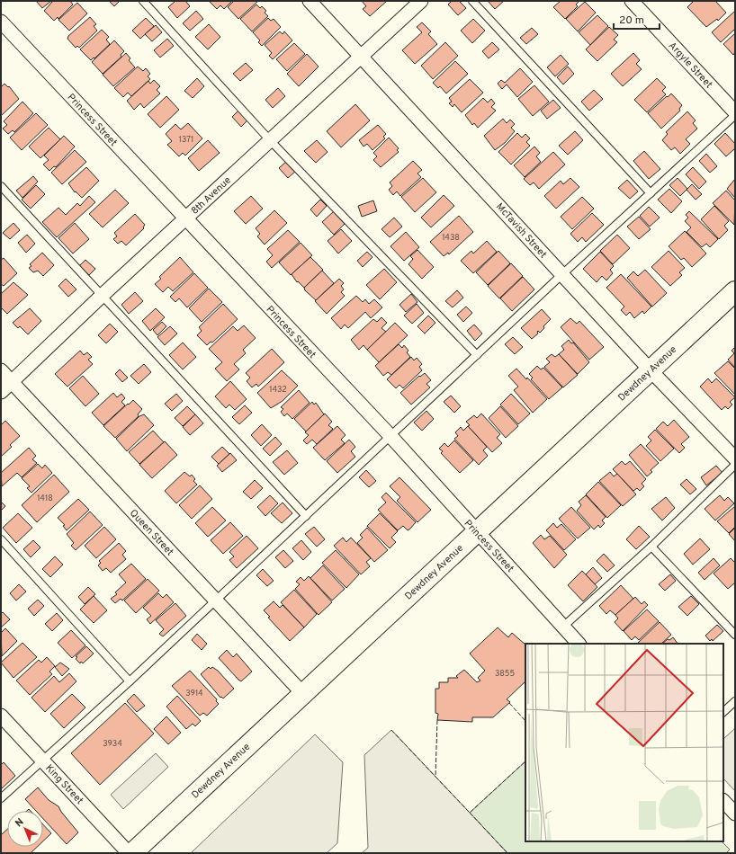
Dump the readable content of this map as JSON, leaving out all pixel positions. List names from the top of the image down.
{
  "streets": {
    "main road": ["Dewdney Avenue"],
    "street": [
      "Argyle Street",
      "Princess Street",
      "8th Avenue",
      "McTavish Street",
      "Queen Street",
      "King Street"
    ]
  },
  "crossings": [
    ["Princess Street", "8th Avenue"],
    ["Princess Street", "Dewdney Avenue"],
    ["8th Avenue", "McTavish Street"],
    ["8th Avenue", "Queen Street"],
    ["McTavish Street", "Dewdney Avenue"],
    ["Dewdney Avenue", "Queen Street"]
  ],
  "house_numbers": [
    "1371",
    "1438",
    "1432",
    "1418",
    "3855",
    "3914",
    "3934"
  ],
  "scale_bar": "20 m",
  "north": "top left"
}
